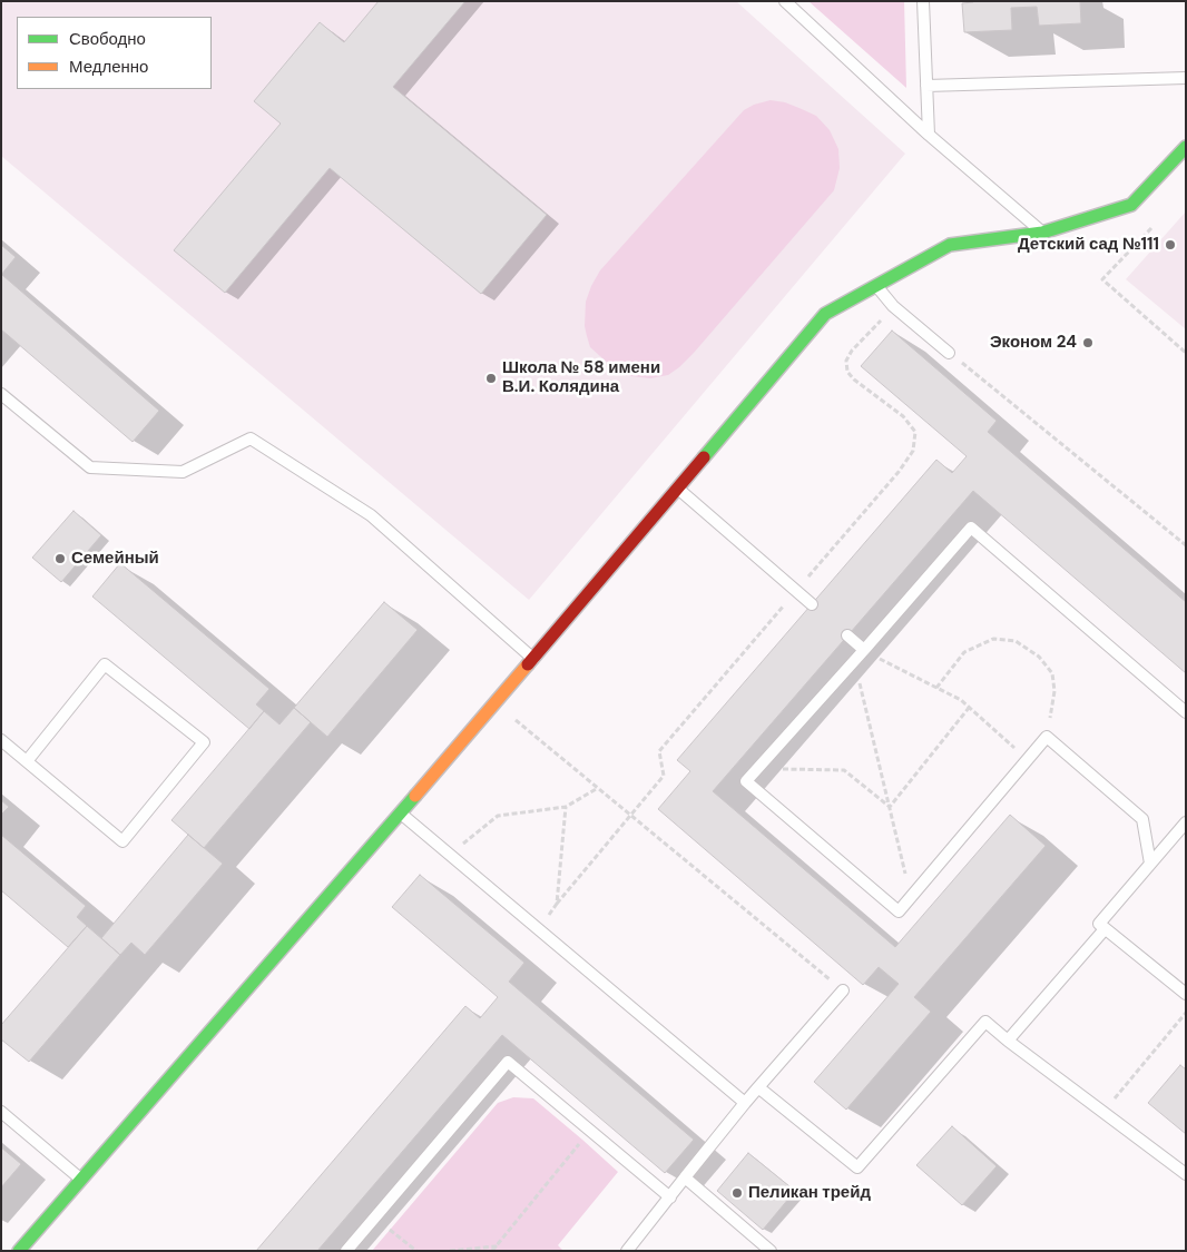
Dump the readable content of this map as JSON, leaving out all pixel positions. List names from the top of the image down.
{
  "places": [
    "Детский сад №111",
    "Эконом 24",
    "Школа № 58 имени В.И. Колядина",
    "Семейный",
    "Пеликан трейд"
  ],
  "legend": ["Свободно", "Медленно"]
}
